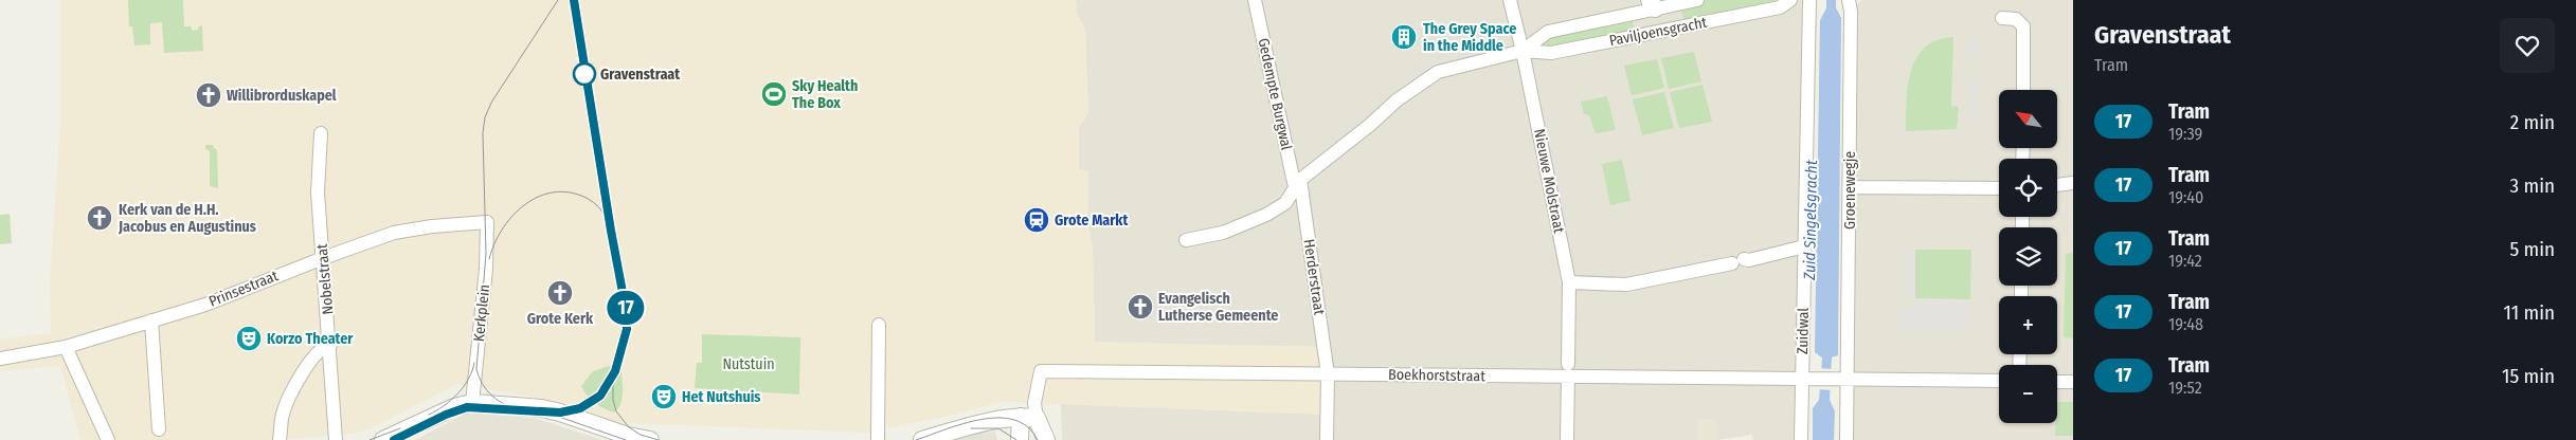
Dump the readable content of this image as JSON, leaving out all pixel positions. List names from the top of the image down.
{
  "streets": {
    "street": [
      "Paviljoensgracht",
      "Gedempte Burgwal",
      "Nieuwe Molstraat",
      "Groenewegje",
      "Herderstraat",
      "Nobelstraat",
      "Prinsestraat",
      "Kerkplein",
      "Zuidwal",
      "Boekhorststraat"
    ]
  },
  "crossings": [
    ["Paviljoensgracht", "Gedempte Burgwal"],
    ["Paviljoensgracht", "Nieuwe Molstraat"],
    ["Paviljoensgracht", "Herderstraat"],
    ["Gedempte Burgwal", "Herderstraat"],
    ["Groenewegje", "Boekhorststraat"],
    ["Herderstraat", "Boekhorststraat"],
    ["Nobelstraat", "Prinsestraat"],
    ["Prinsestraat", "Kerkplein"],
    ["Zuidwal", "Boekhorststraat"]
  ],
  "water": ["Zuid Singelsgracht"],
  "parks": ["Nutstuin"],
  "places": {
    "building": ["The Grey Space in the Middle"],
    "other": ["Gravenstraat"],
    "sports": ["Sky Health The Box"],
    "church": [
      "Willibrorduskapel",
      "Kerk van de H.H. Jacobus en Augustinus",
      "Grote Kerk",
      "Evangelisch Lutherse Gemeente"
    ],
    "station": ["Grote Markt"],
    "theatre": ["Korzo Theater", "Het Nutshuis"]
  },
  "lines": ["tram line 17"],
  "north": "top left",
  "page": {
    "on_map": "17",
    "heading": ["Gravenstraat", "Tram"],
    "map_buttons": ["+", "−"],
    "list": [
      {
        "mark": "17",
        "name": "Tram",
        "note": "19:39",
        "value": "2 min"
      },
      {
        "mark": "17",
        "name": "Tram",
        "note": "19:40",
        "value": "3 min"
      },
      {
        "mark": "17",
        "name": "Tram",
        "note": "19:42",
        "value": "5 min"
      },
      {
        "mark": "17",
        "name": "Tram",
        "note": "19:48",
        "value": "11 min"
      },
      {
        "mark": "17",
        "name": "Tram",
        "note": "19:52",
        "value": "15 min"
      }
    ]
  }
}
